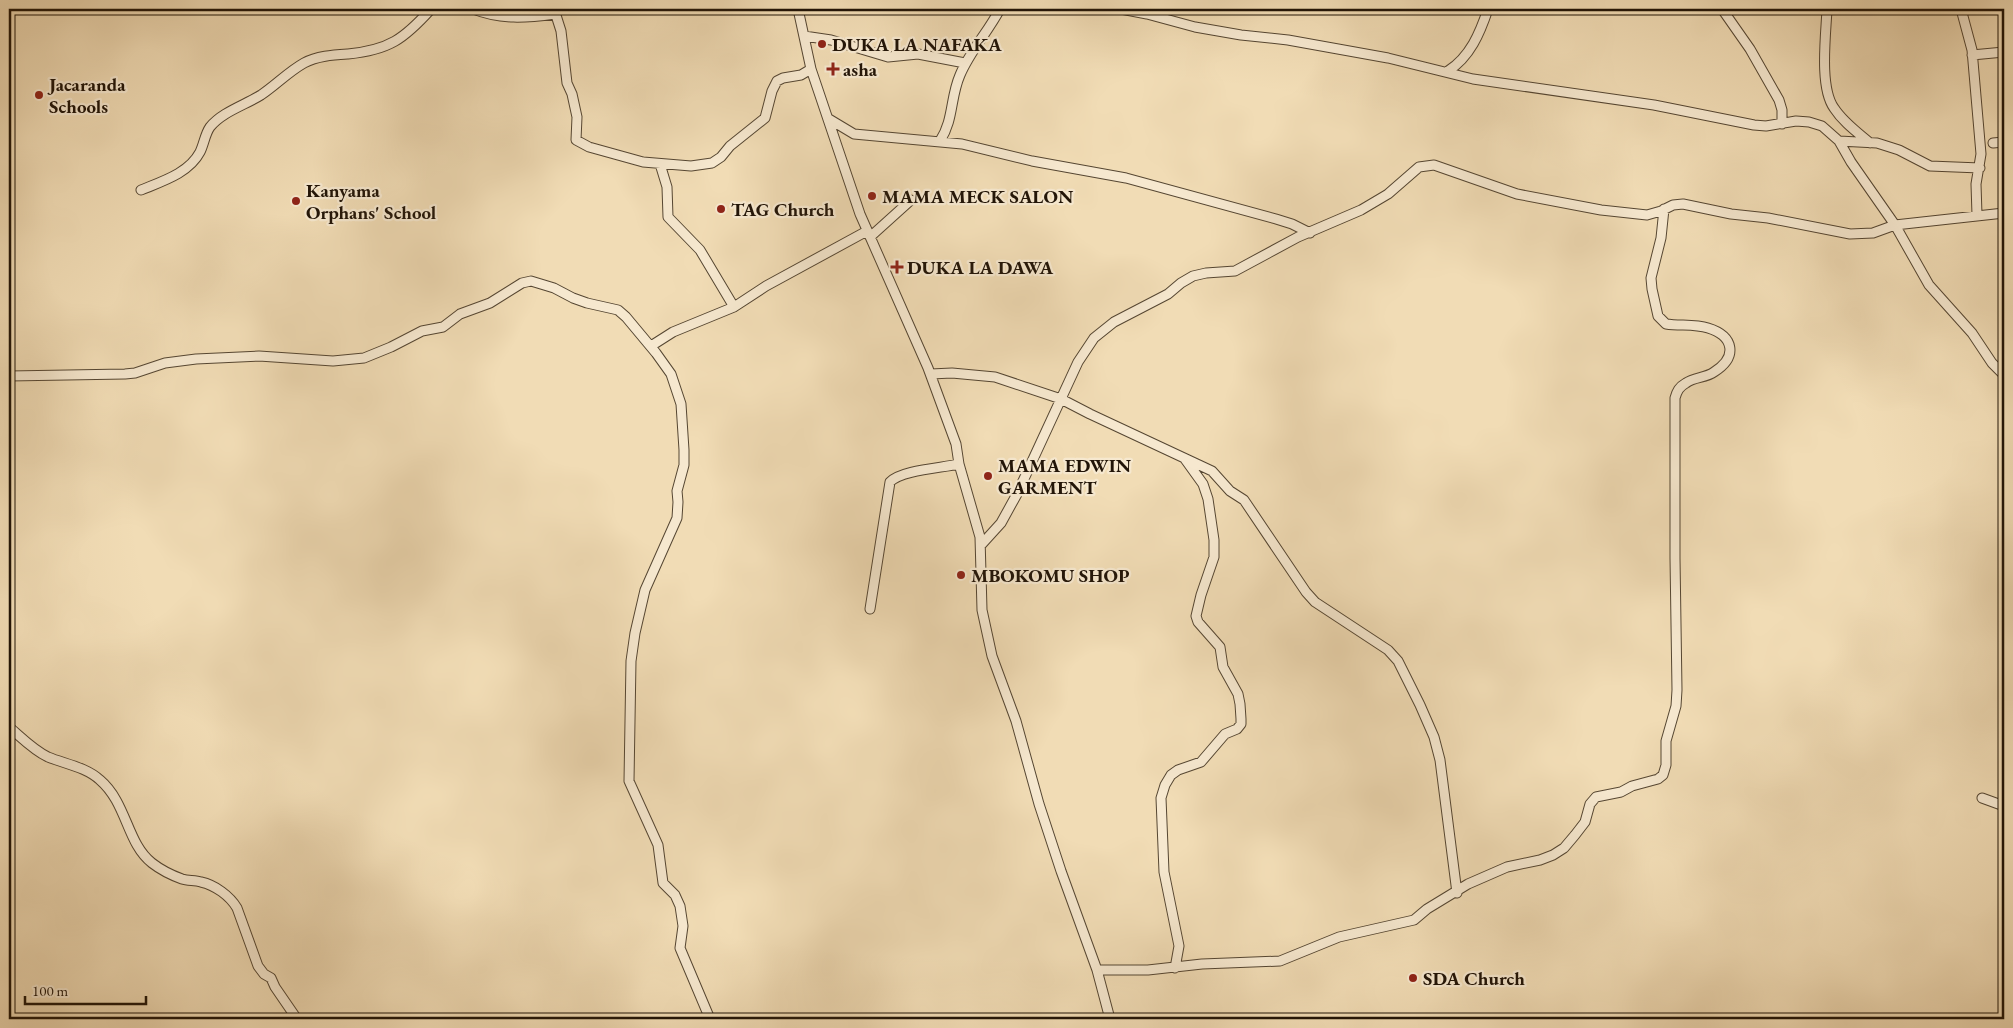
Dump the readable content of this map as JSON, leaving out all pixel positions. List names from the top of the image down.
{
  "places": {
    "other": [
      "DUKA LA NAFAKA",
      "Jacaranda Schools",
      "MAMA MECK SALON",
      "Kanyama Orphans' School",
      "TAG Church",
      "MAMA EDWIN GARMENT",
      "MBOKOMU SHOP",
      "SDA Church"
    ],
    "health": ["asha", "DUKA LA DAWA"]
  },
  "scale_bar": "100 m"
}
